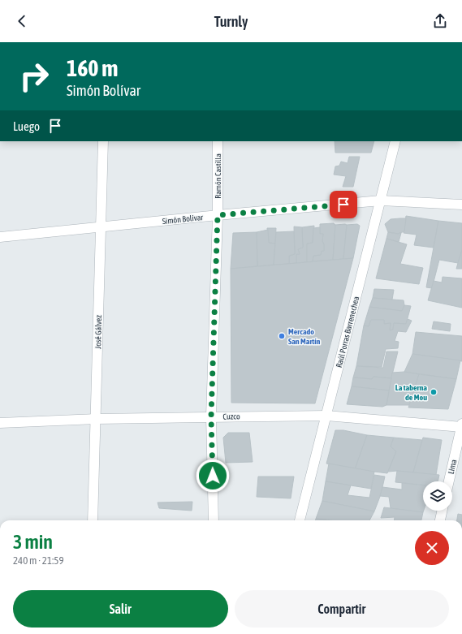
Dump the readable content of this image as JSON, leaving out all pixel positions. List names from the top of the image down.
{
  "streets": {
    "street": [
      "Ramón Castilla",
      "Simón Bolívar",
      "José Gálvez",
      "Raúl Porras Barrenechea",
      "Cuzco",
      "Lima"
    ]
  },
  "crossings": [
    ["Ramón Castilla", "Simón Bolívar"],
    ["Ramón Castilla", "Cuzco"],
    ["Simón Bolívar", "José Gálvez"],
    ["Simón Bolívar", "Raúl Porras Barrenechea"],
    ["José Gálvez", "Cuzco"],
    ["Raúl Porras Barrenechea", "Cuzco"],
    ["Cuzco", "Lima"]
  ],
  "places": ["Mercado San Martín", "La taberna de Mou"],
  "page": {
    "header": "Turnly",
    "turn": ["160 m", "Simón Bolívar"],
    "then": "Luego",
    "heading": ["3 min", "240 m · 21:59"],
    "buttons": ["Salir", "Compartir"]
  }
}
